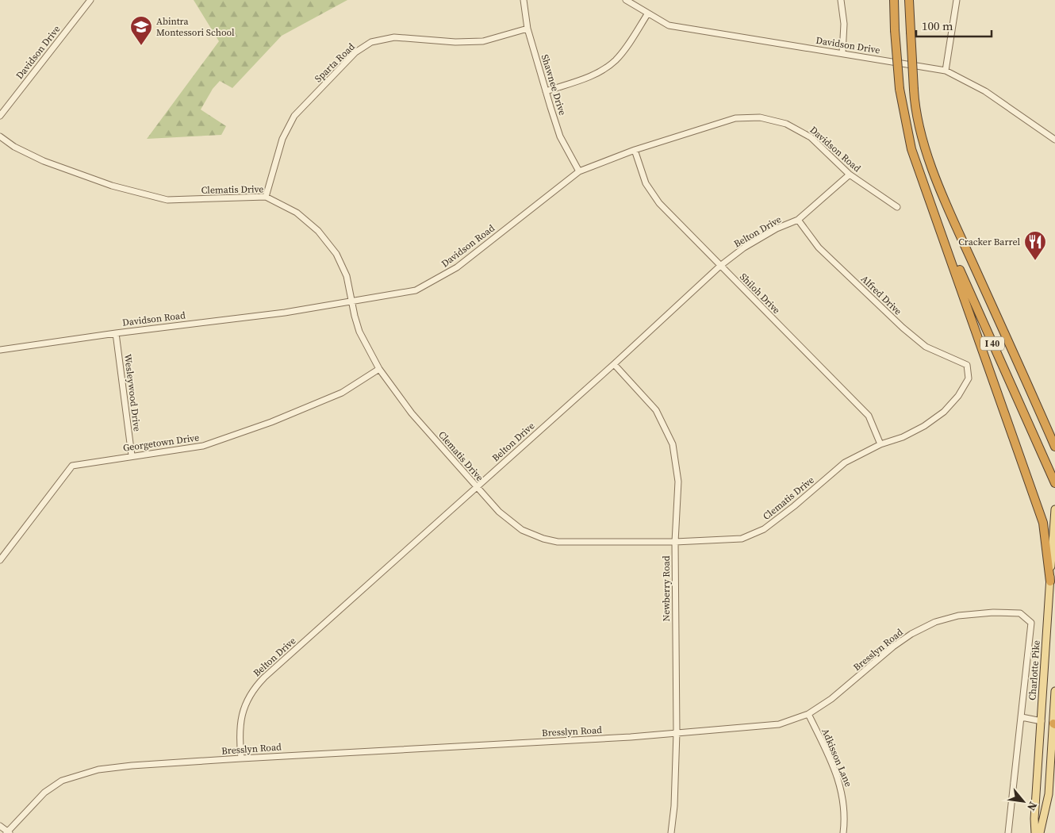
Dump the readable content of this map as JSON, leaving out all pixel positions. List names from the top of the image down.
{
  "streets": {
    "highway": ["I 40"],
    "main road": ["Charlotte Pike"],
    "street": [
      "Davidson Drive",
      "Sparta Road",
      "Shawnee Drive",
      "Davidson Road",
      "Clematis Drive",
      "Belton Drive",
      "Shiloh Drive",
      "Alfred Drive",
      "Wesleywood Drive",
      "Georgetown Drive",
      "Newberry Road",
      "Bresslyn Road",
      "Adkisson Lane"
    ]
  },
  "crossings": [
    ["Sparta Road", "Shawnee Drive"],
    ["Sparta Road", "Clematis Drive"],
    ["Shawnee Drive", "Davidson Road"],
    ["Davidson Road", "Clematis Drive"],
    ["Davidson Road", "Belton Drive"],
    ["Davidson Road", "Shiloh Drive"],
    ["Davidson Road", "Wesleywood Drive"],
    ["Clematis Drive", "Belton Drive"],
    ["Clematis Drive", "Shiloh Drive"],
    ["Clematis Drive", "Alfred Drive"],
    ["Clematis Drive", "Georgetown Drive"],
    ["Clematis Drive", "Newberry Road"],
    ["Belton Drive", "Shiloh Drive"],
    ["Belton Drive", "Alfred Drive"],
    ["Belton Drive", "Newberry Road"],
    ["Belton Drive", "Bresslyn Road"],
    ["Wesleywood Drive", "Georgetown Drive"],
    ["Newberry Road", "Bresslyn Road"],
    ["Bresslyn Road", "Adkisson Lane"]
  ],
  "places": {
    "school or university": ["Abintra Montessori School"],
    "restaurant": ["Cracker Barrel"]
  },
  "scale_bar": "100 m",
  "north": "bottom right"
}
